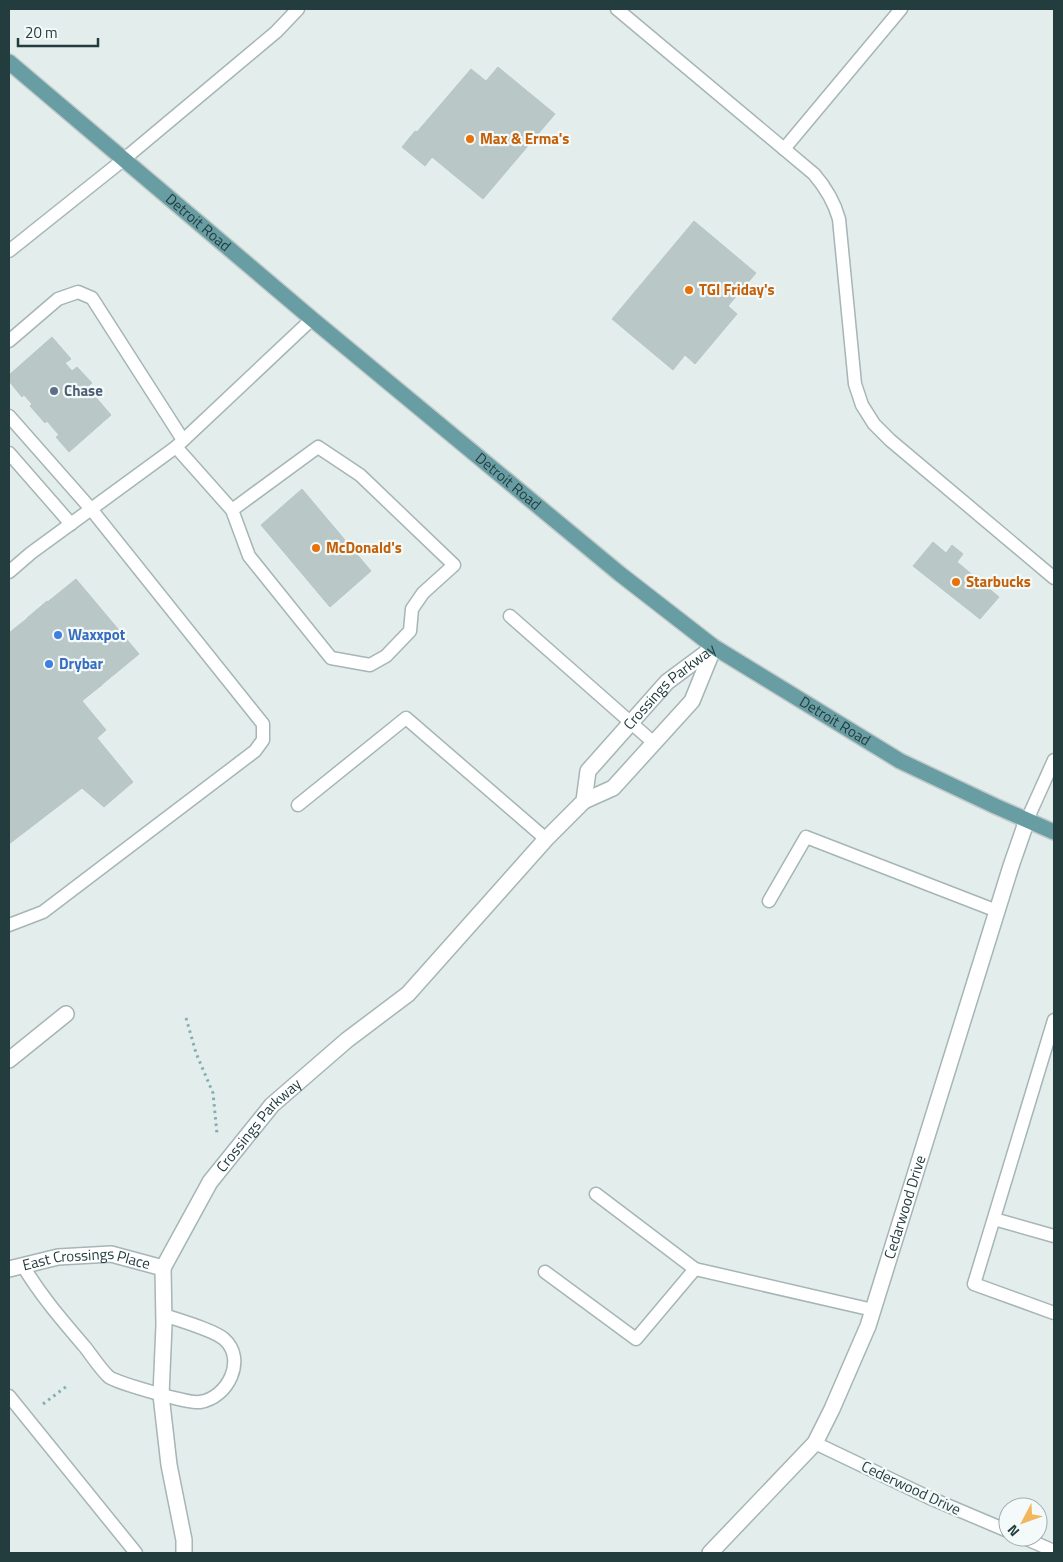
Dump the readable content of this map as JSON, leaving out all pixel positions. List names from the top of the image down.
{
  "streets": {
    "main road": ["Detroit Road"],
    "street": ["Crossings Parkway", "Cedarwood Drive", "East Crossings Place"],
    "lane": ["Cederwood Drive"]
  },
  "crossings": [
    ["Detroit Road", "Crossings Parkway"],
    ["Detroit Road", "Cedarwood Drive"],
    ["Crossings Parkway", "East Crossings Place"],
    ["Cedarwood Drive", "Cederwood Drive"]
  ],
  "places": [
    "Max & Erma's",
    "TGI Friday's",
    "Chase",
    "McDonald's",
    "Starbucks",
    "Waxxpot",
    "Drybar"
  ],
  "scale_bar": "20 m",
  "north": "bottom left"
}
